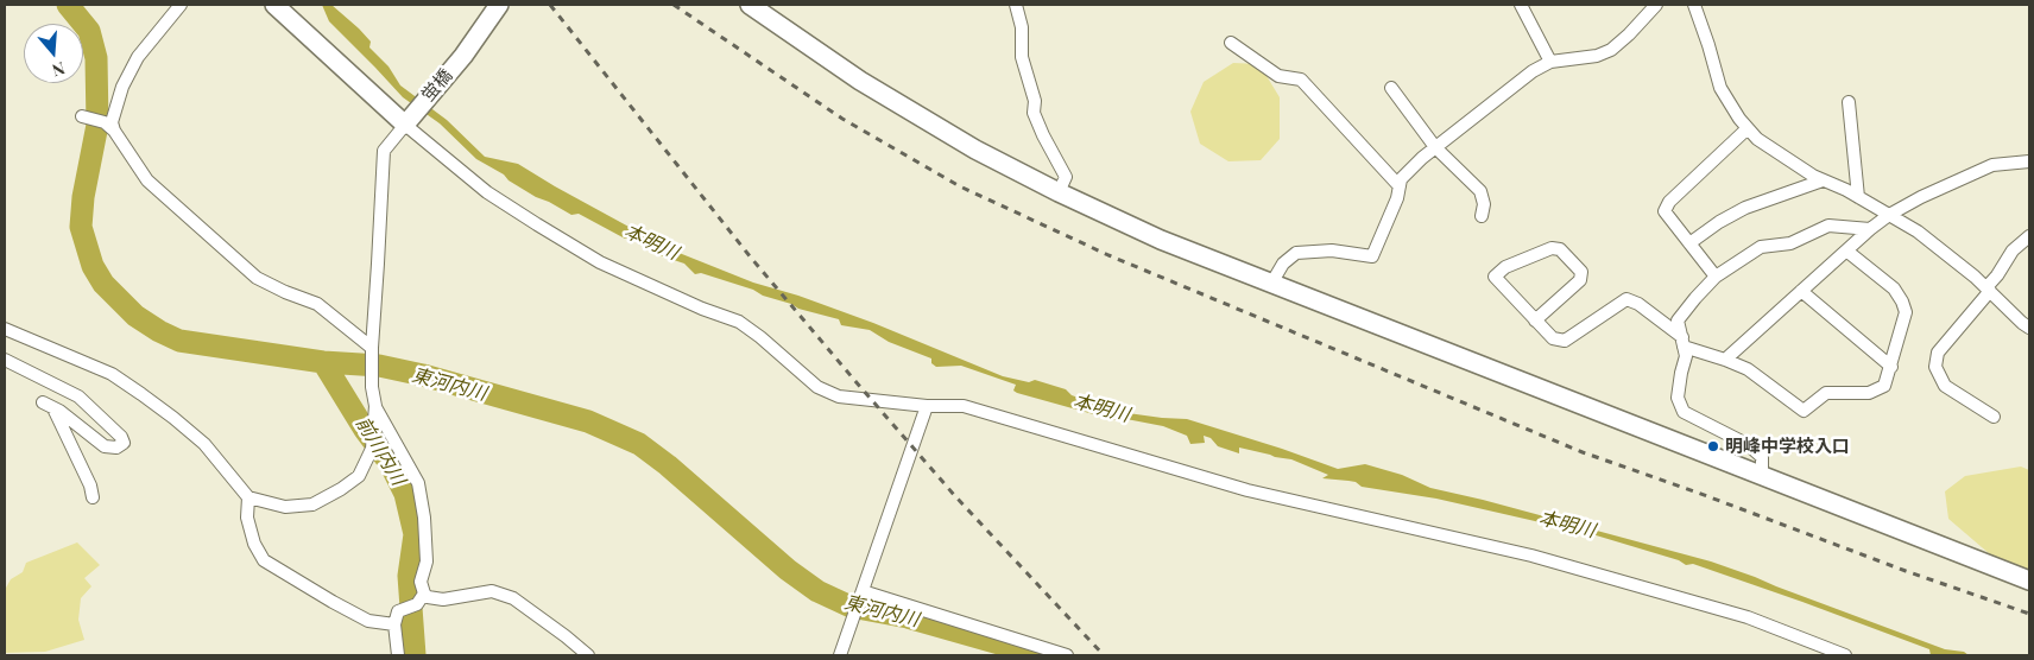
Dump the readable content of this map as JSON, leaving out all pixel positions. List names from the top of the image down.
{
  "streets": {
    "street": ["蛍橋"]
  },
  "water": ["本明川", "東河内川", "前川内川"],
  "places": ["明峰中学校入口"],
  "north": "bottom"
}
